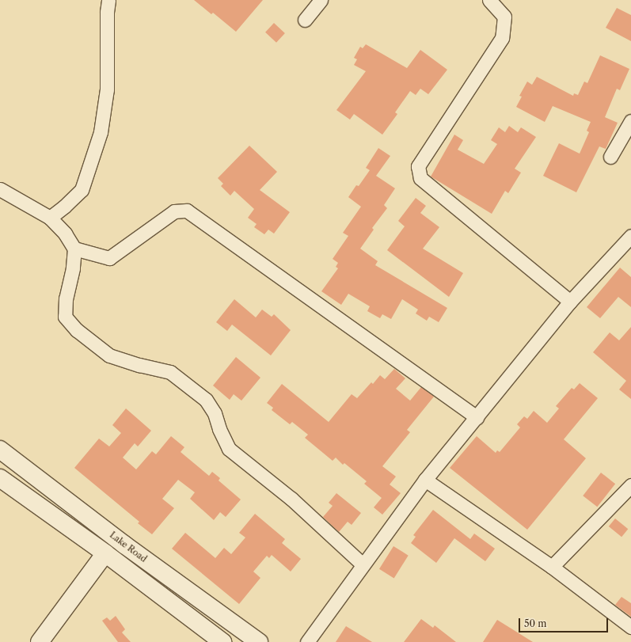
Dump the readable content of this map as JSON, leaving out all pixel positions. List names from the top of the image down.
{
  "streets": {
    "main road": ["Lake Road"]
  },
  "scale_bar": "50 m"
}
